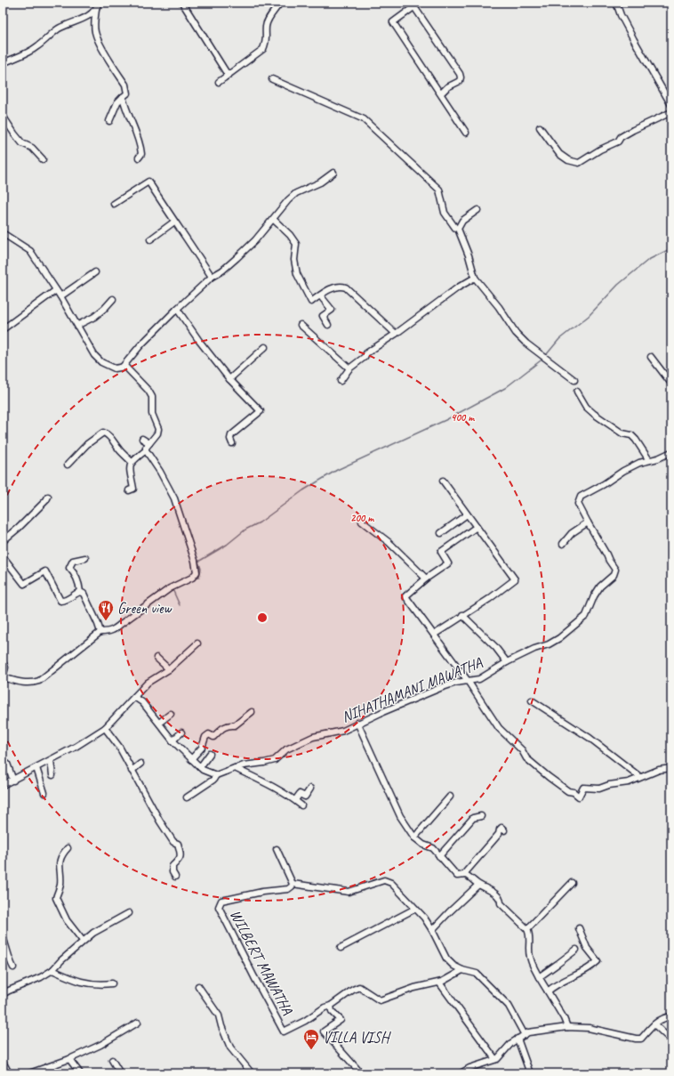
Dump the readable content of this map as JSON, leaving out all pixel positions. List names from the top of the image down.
{
  "streets": {
    "street": ["NIHATHAMANI MAWATHA", "WILBERT MAWATHA"]
  },
  "places": {
    "restaurant": ["Green view"],
    "hotel": ["VILLA VISH"]
  },
  "rings": ["400 m", "200 m"]
}
